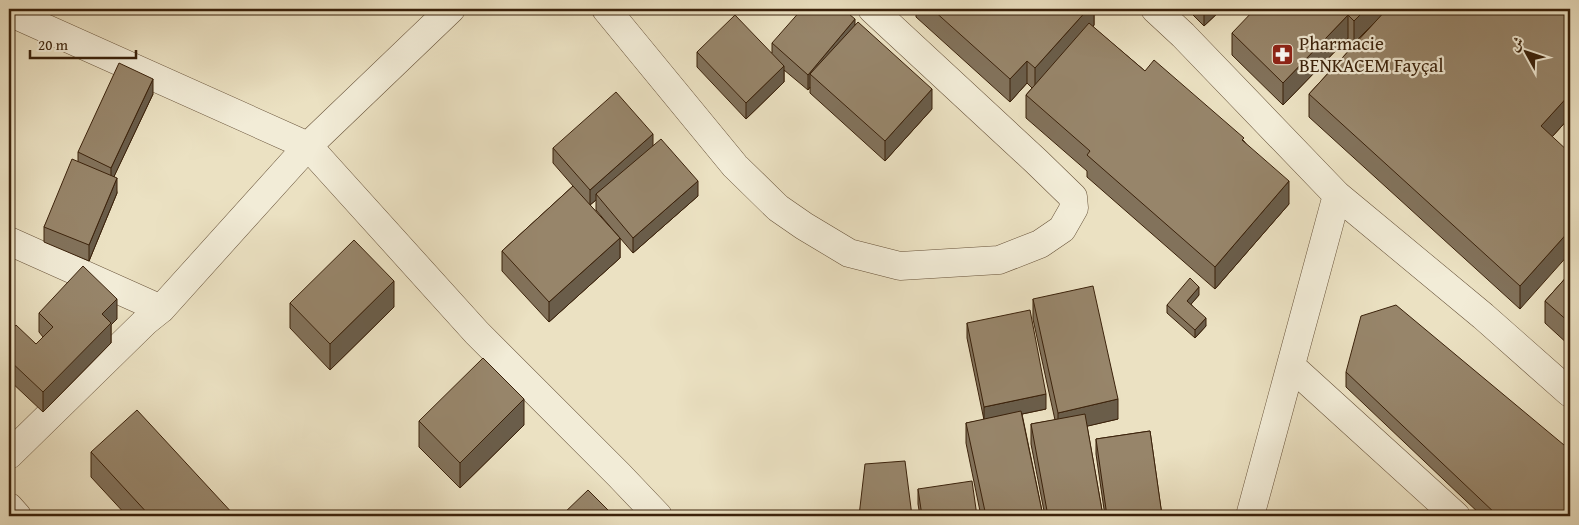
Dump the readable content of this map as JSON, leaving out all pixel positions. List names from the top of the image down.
{
  "places": {
    "pharmacy": ["Pharmacie BENKACEM Fayçal"]
  },
  "scale_bar": "20 m",
  "north": "top left"
}
